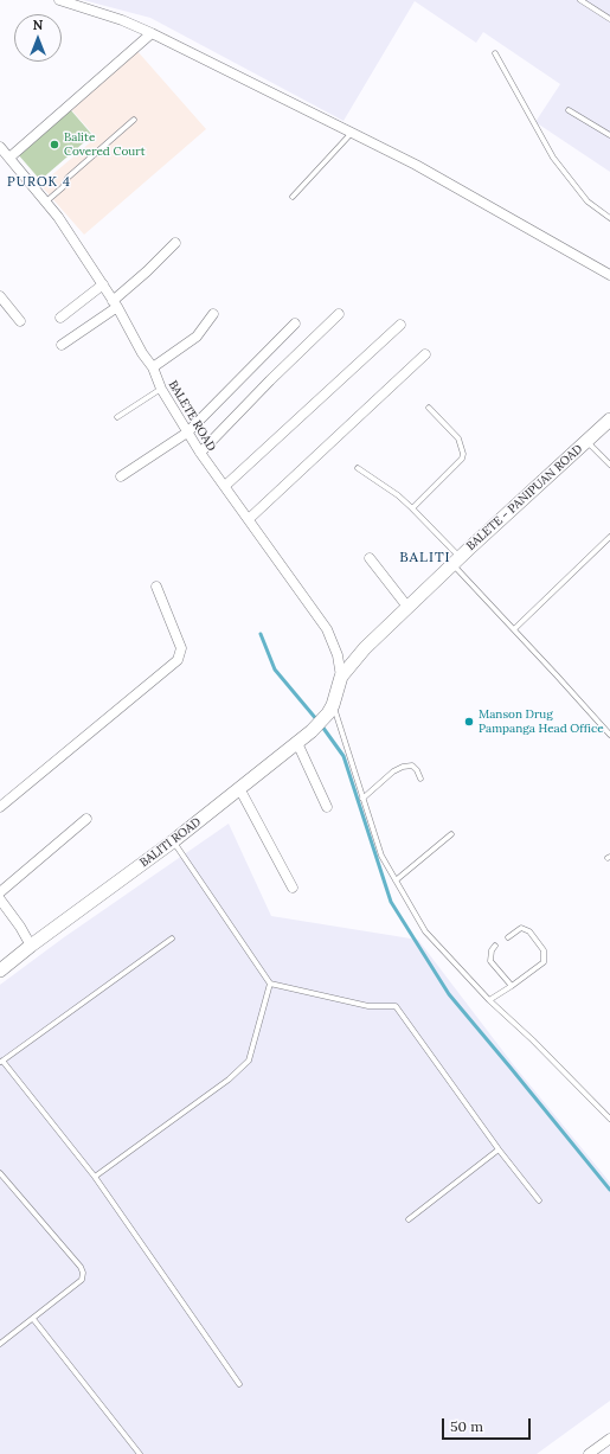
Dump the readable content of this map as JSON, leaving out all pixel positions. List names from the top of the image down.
{
  "streets": {
    "main road": ["BALETE - PANIPUAN ROAD", "BALITI ROAD"],
    "street": ["BALETE ROAD"]
  },
  "crossings": [
    ["BALETE ROAD", "BALETE - PANIPUAN ROAD"],
    ["BALETE - PANIPUAN ROAD", "BALITI ROAD"]
  ],
  "districts": ["PUROK 4", "BALITI"],
  "places": ["Balite Covered Court", "Manson Drug Pampanga Head Office"],
  "scale_bar": "50 m",
  "north": "top"
}
